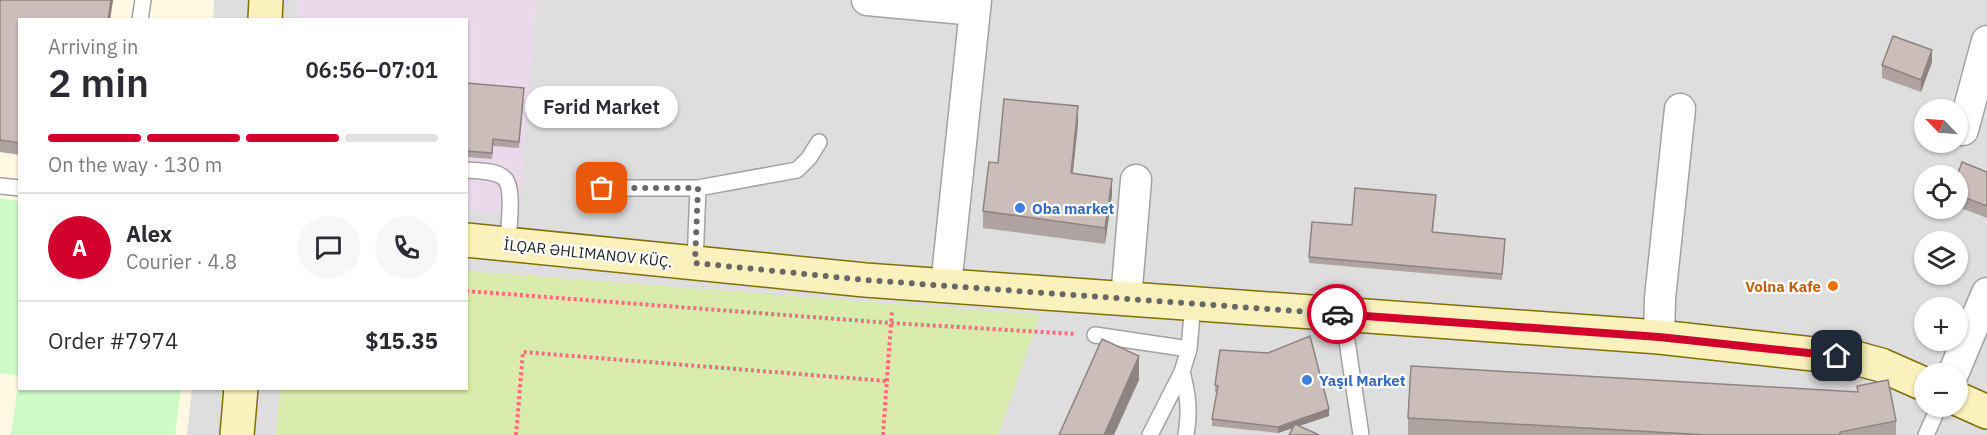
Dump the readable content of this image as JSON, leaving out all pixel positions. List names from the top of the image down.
{
  "streets": {
    "street": ["İLQAR ƏHLIMANOV KÜÇ."]
  },
  "places": [
    "Fərid Market",
    "Oba market",
    "Volna Kafe",
    "Yaşıl Market"
  ],
  "north": "top left",
  "page": {
    "heading": ["2 min", "Arriving in", "06:56–07:01"],
    "panel": [
      "Alex",
      "Courier · 4.8",
      "Order #7974",
      "$15.35"
    ],
    "bubble": "Fərid Market",
    "map_buttons": ["+", "−"],
    "bar": "On the way · 130 m",
    "round": "A"
  }
}
